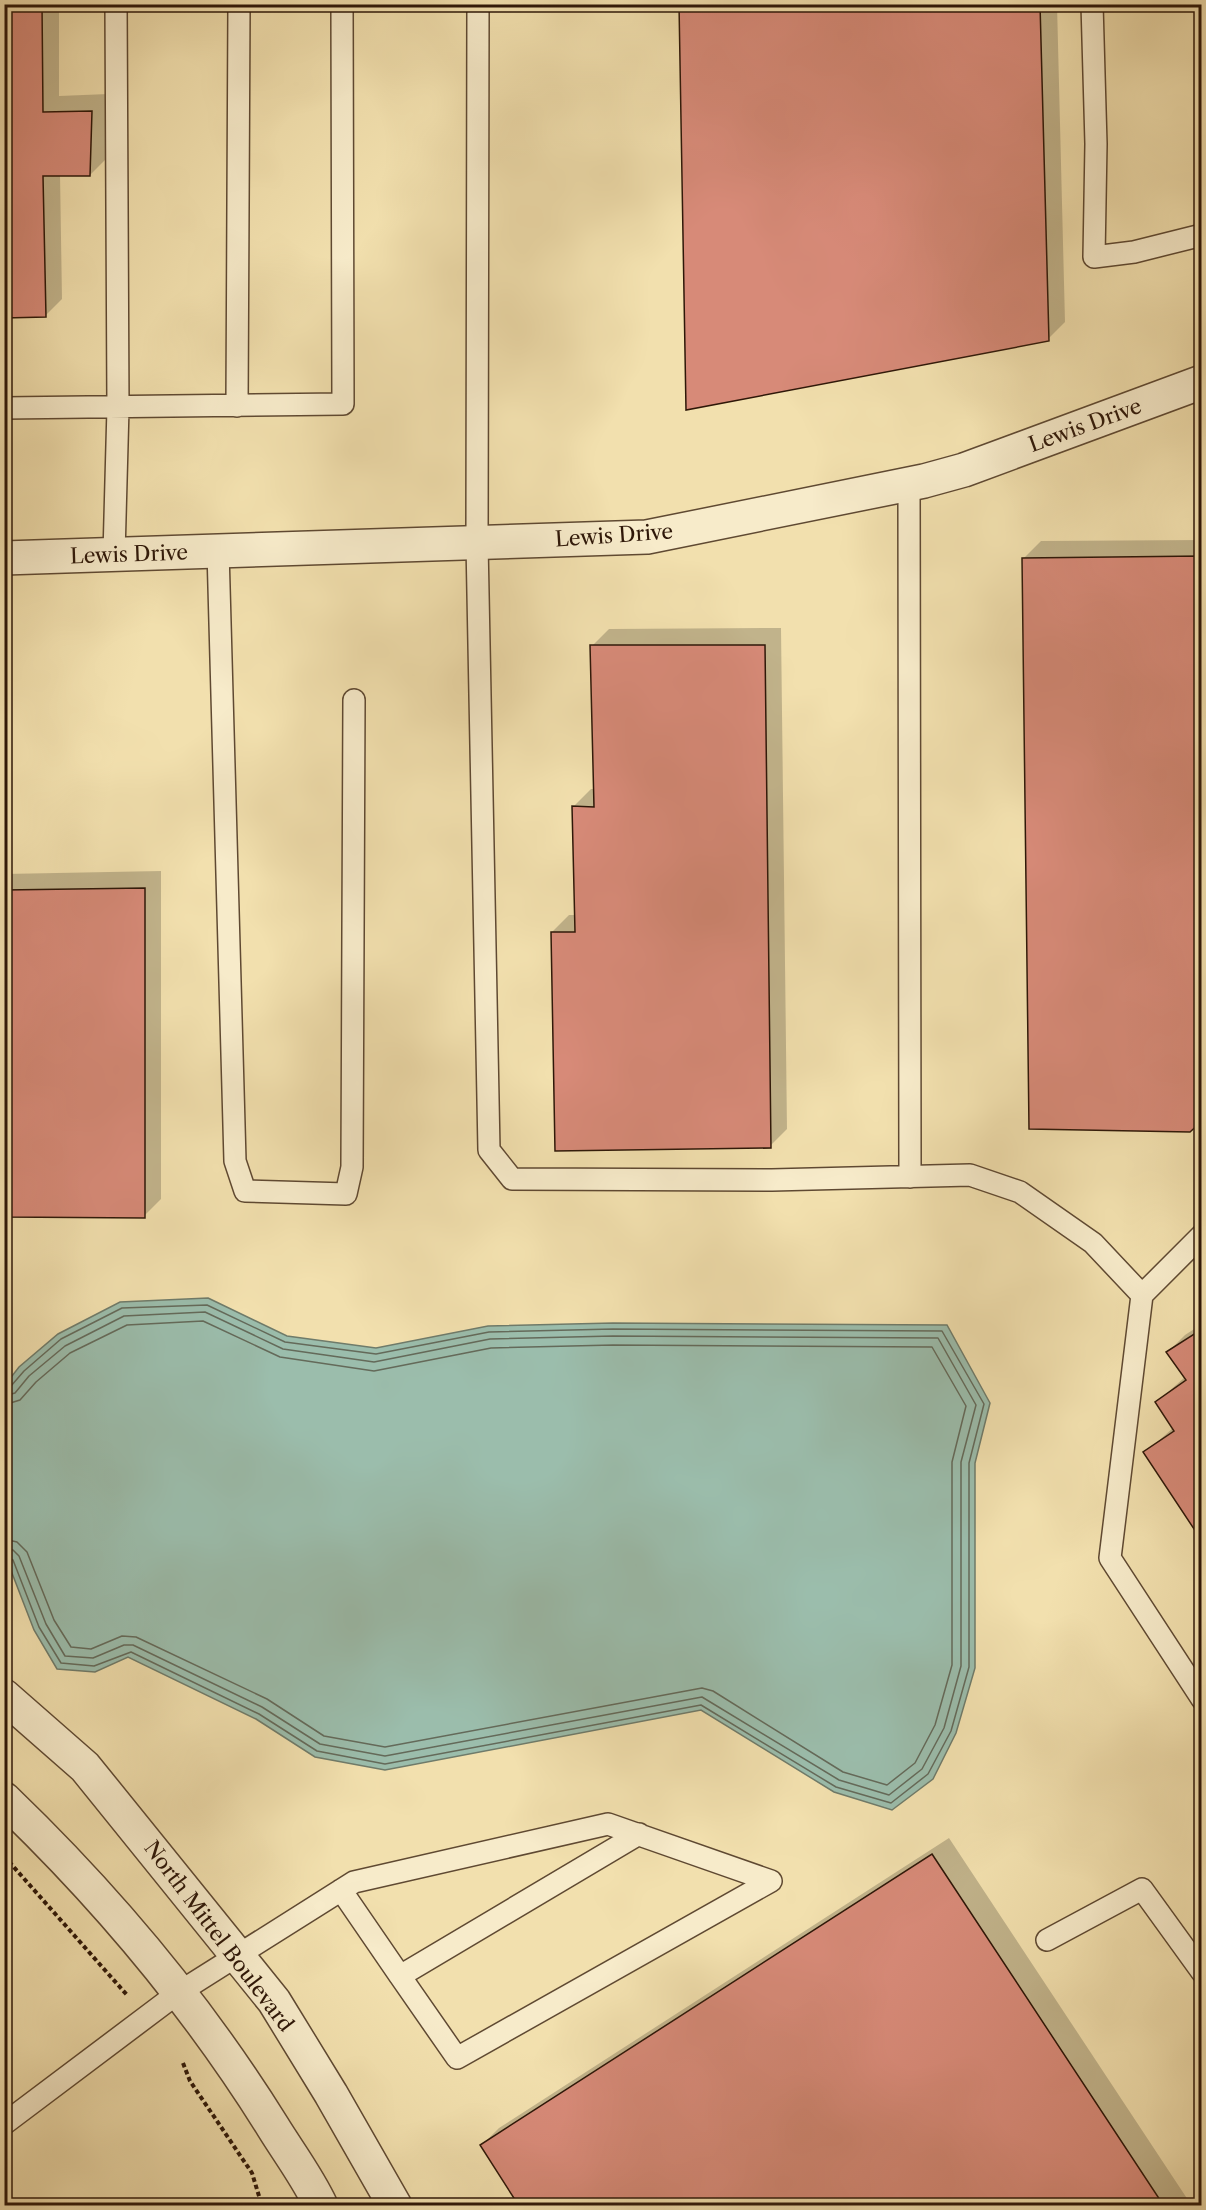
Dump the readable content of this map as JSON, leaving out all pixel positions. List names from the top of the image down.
{
  "streets": {
    "street": ["Lewis Drive", "North Mittel Boulevard"]
  }
}
